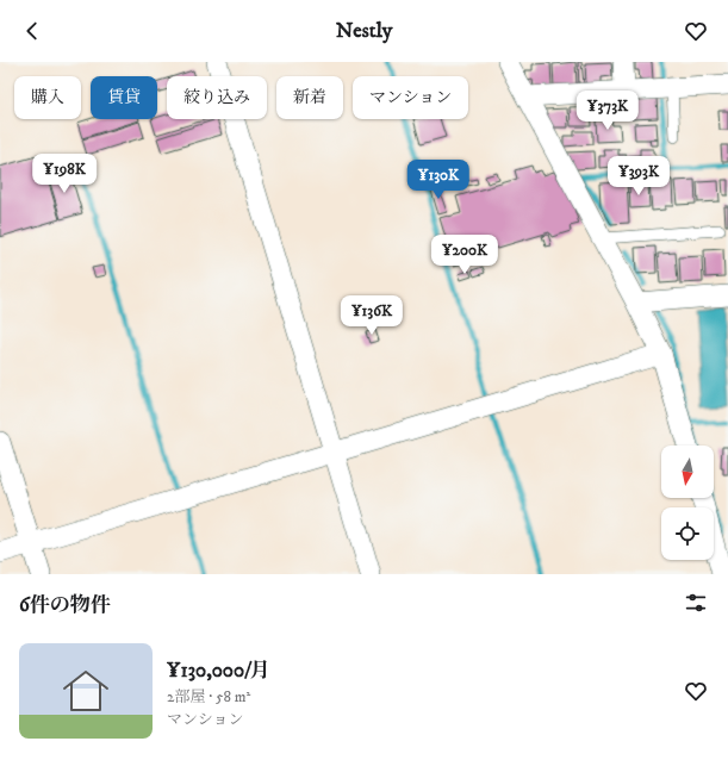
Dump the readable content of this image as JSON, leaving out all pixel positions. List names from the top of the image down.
{
  "north": "bottom",
  "page": {
    "header": "Nestly",
    "chip": [
      "購入",
      "賃貸",
      "絞り込み",
      "新着",
      "マンション"
    ],
    "price": [
      "¥373K",
      "¥198K",
      "¥393K",
      "¥130K",
      "¥200K",
      "¥136K"
    ],
    "heading": "6件の物件",
    "list": [
      {
        "name": "¥130,000/月",
        "note": "2部屋 · 58 m² · マンション"
      }
    ]
  }
}
